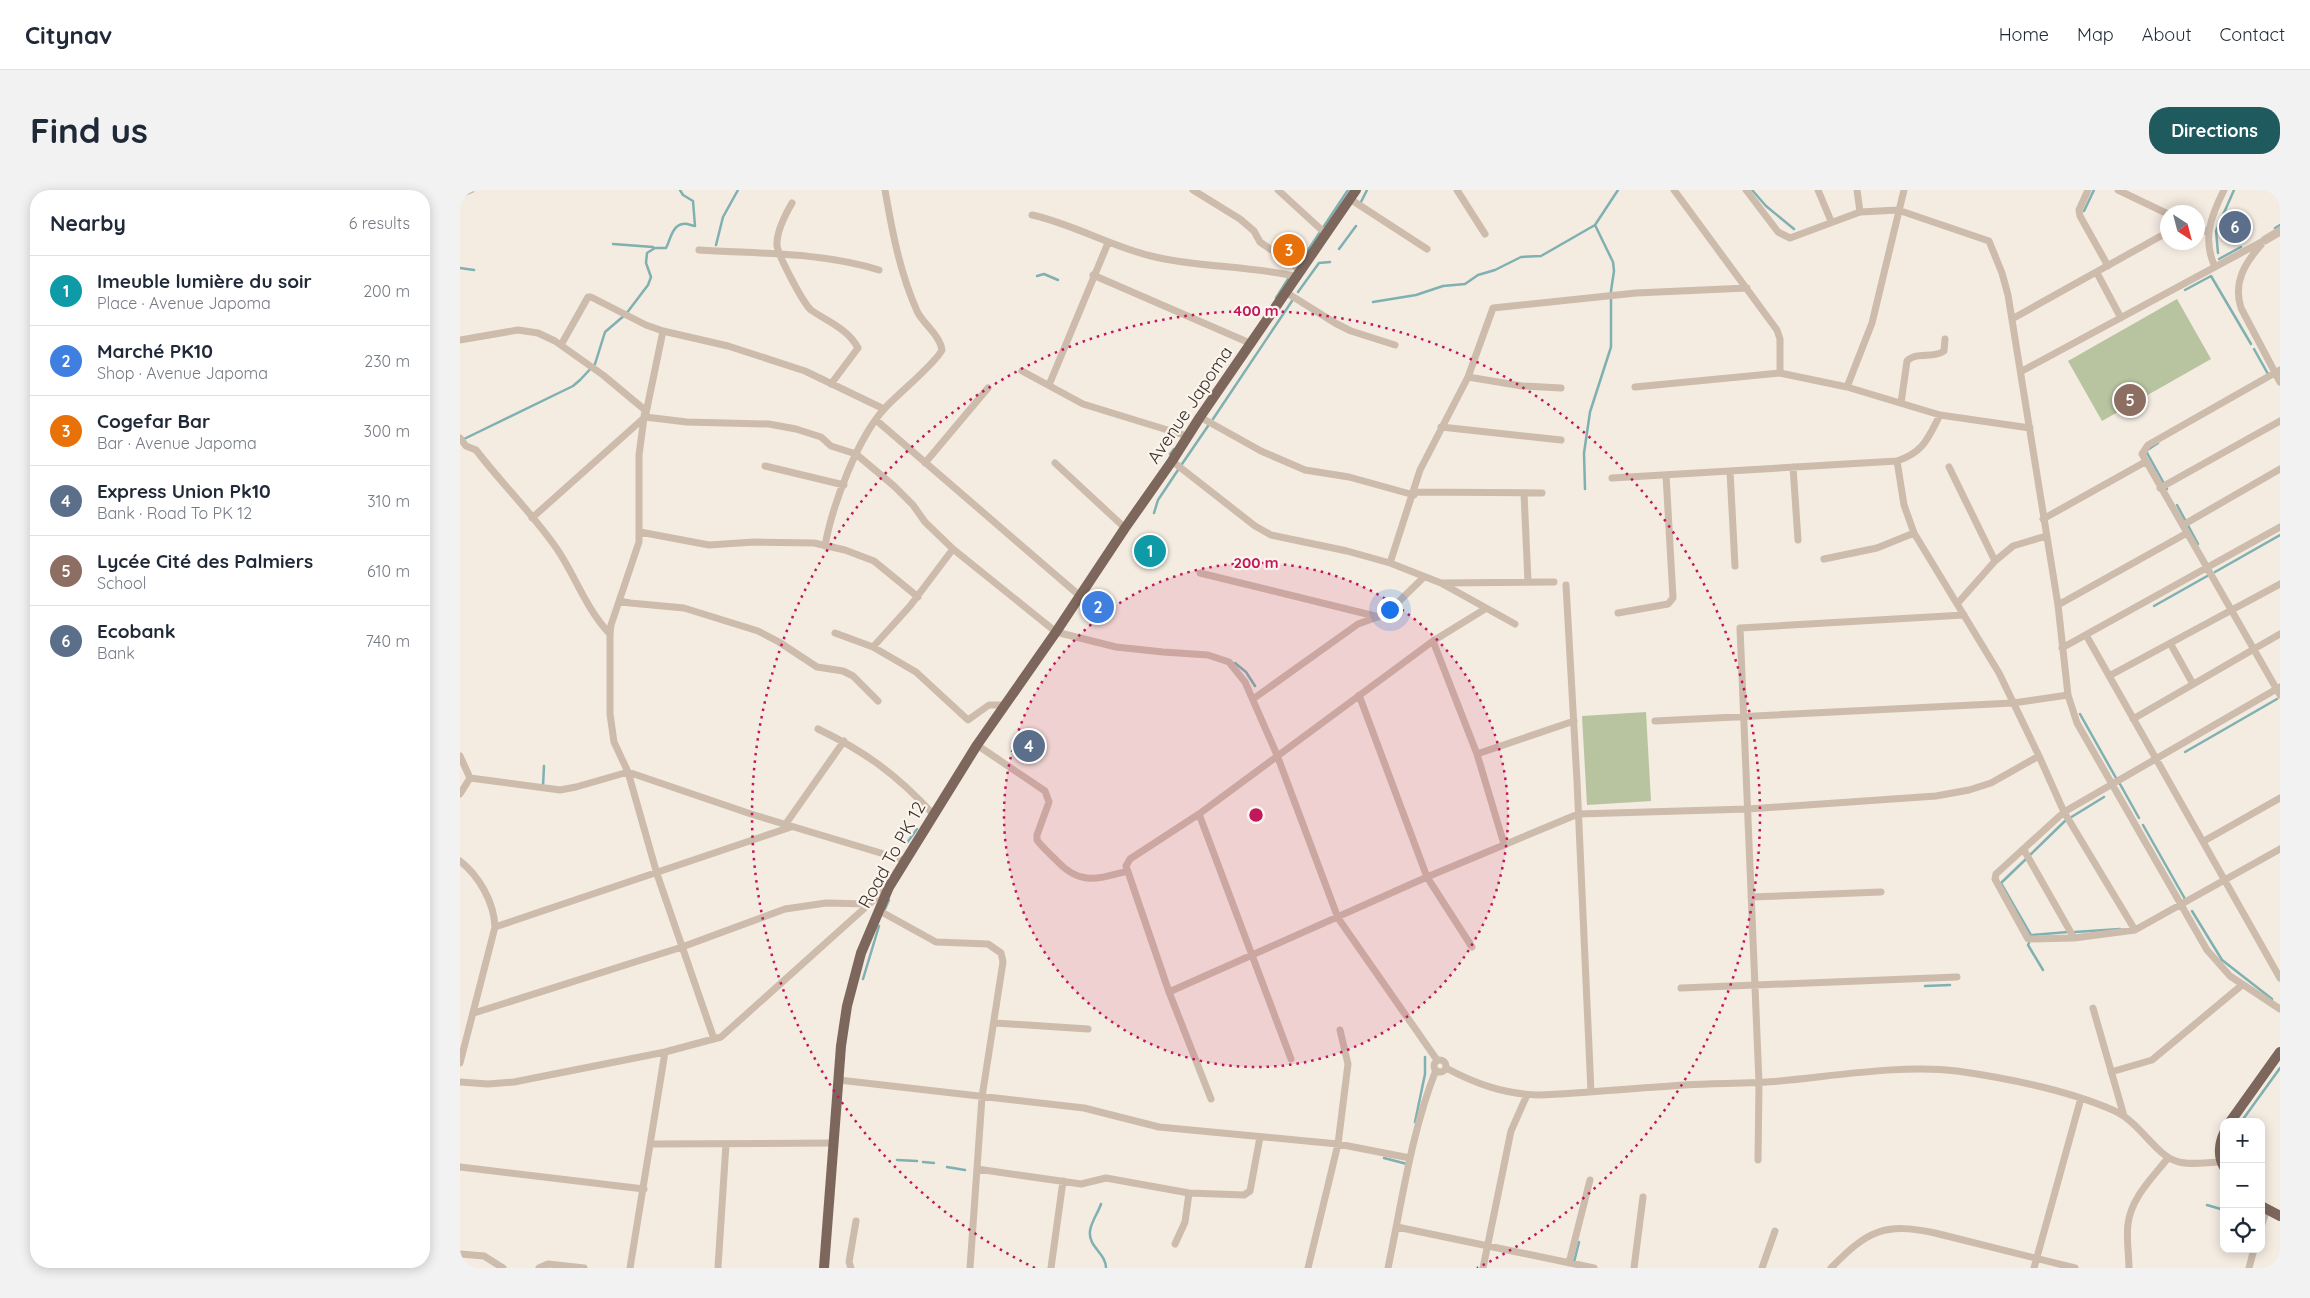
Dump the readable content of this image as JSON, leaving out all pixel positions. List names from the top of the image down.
{
  "streets": {
    "main road": ["Avenue Japoma", "Road To PK 12"]
  },
  "crossings": [
    ["Avenue Japoma", "Road To PK 12"]
  ],
  "north": "bottom right",
  "page": {
    "header": "Citynav",
    "nav": [
      "Home",
      "Map",
      "About",
      "Contact"
    ],
    "buttons": "Directions",
    "title": "Find us",
    "heading": ["Nearby", "6 results"],
    "pins": [
      "6",
      "3",
      "5",
      "1",
      "2",
      "4"
    ],
    "list": [
      {
        "mark": "1",
        "name": "Imeuble lumière du soir",
        "note": "Place · Avenue Japoma",
        "value": "200 m"
      },
      {
        "mark": "2",
        "name": "Marché PK10",
        "note": "Shop · Avenue Japoma",
        "value": "230 m"
      },
      {
        "mark": "3",
        "name": "Cogefar Bar",
        "note": "Bar · Avenue Japoma",
        "value": "300 m"
      },
      {
        "mark": "4",
        "name": "Express Union Pk10",
        "note": "Bank · Road To PK 12",
        "value": "310 m"
      },
      {
        "mark": "5",
        "name": "Lycée Cité des Palmiers",
        "note": "School",
        "value": "610 m"
      },
      {
        "mark": "6",
        "name": "Ecobank",
        "note": "Bank",
        "value": "740 m"
      }
    ],
    "map_buttons": ["+", "−"]
  },
  "rings": ["400 m", "200 m"]
}
